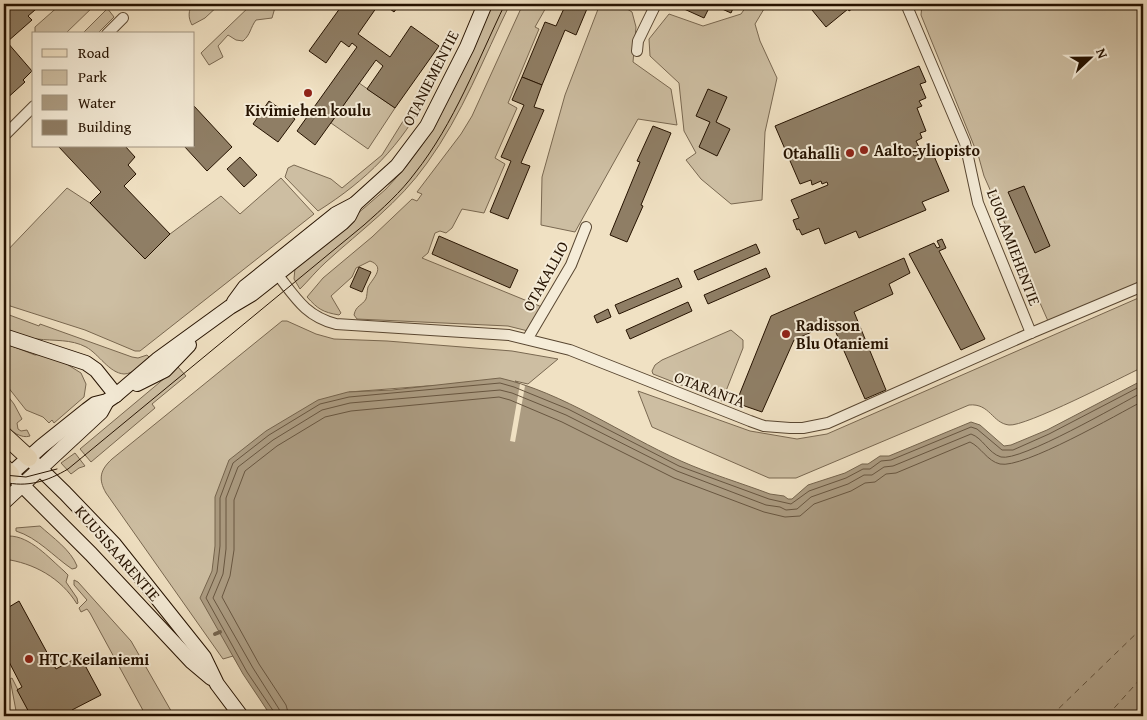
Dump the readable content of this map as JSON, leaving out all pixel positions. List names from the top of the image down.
{
  "streets": {
    "main road": ["OTANIEMENTIE", "KUUSISAARENTIE"],
    "street": ["LUOLAMIEHENTIE", "OTAKALLIO", "OTARANTA"]
  },
  "crossings": [
    ["OTANIEMENTIE", "OTARANTA"],
    ["OTANIEMENTIE", "KUUSISAARENTIE"],
    ["LUOLAMIEHENTIE", "OTARANTA"],
    ["OTAKALLIO", "OTARANTA"]
  ],
  "places": [
    "Kivimiehen koulu",
    "Aalto-yliopisto",
    "Otahalli",
    "Radisson Blu Otaniemi",
    "HTC Keilaniemi"
  ],
  "legend": [
    "Road",
    "Park",
    "Water",
    "Building"
  ],
  "north": "right"
}
